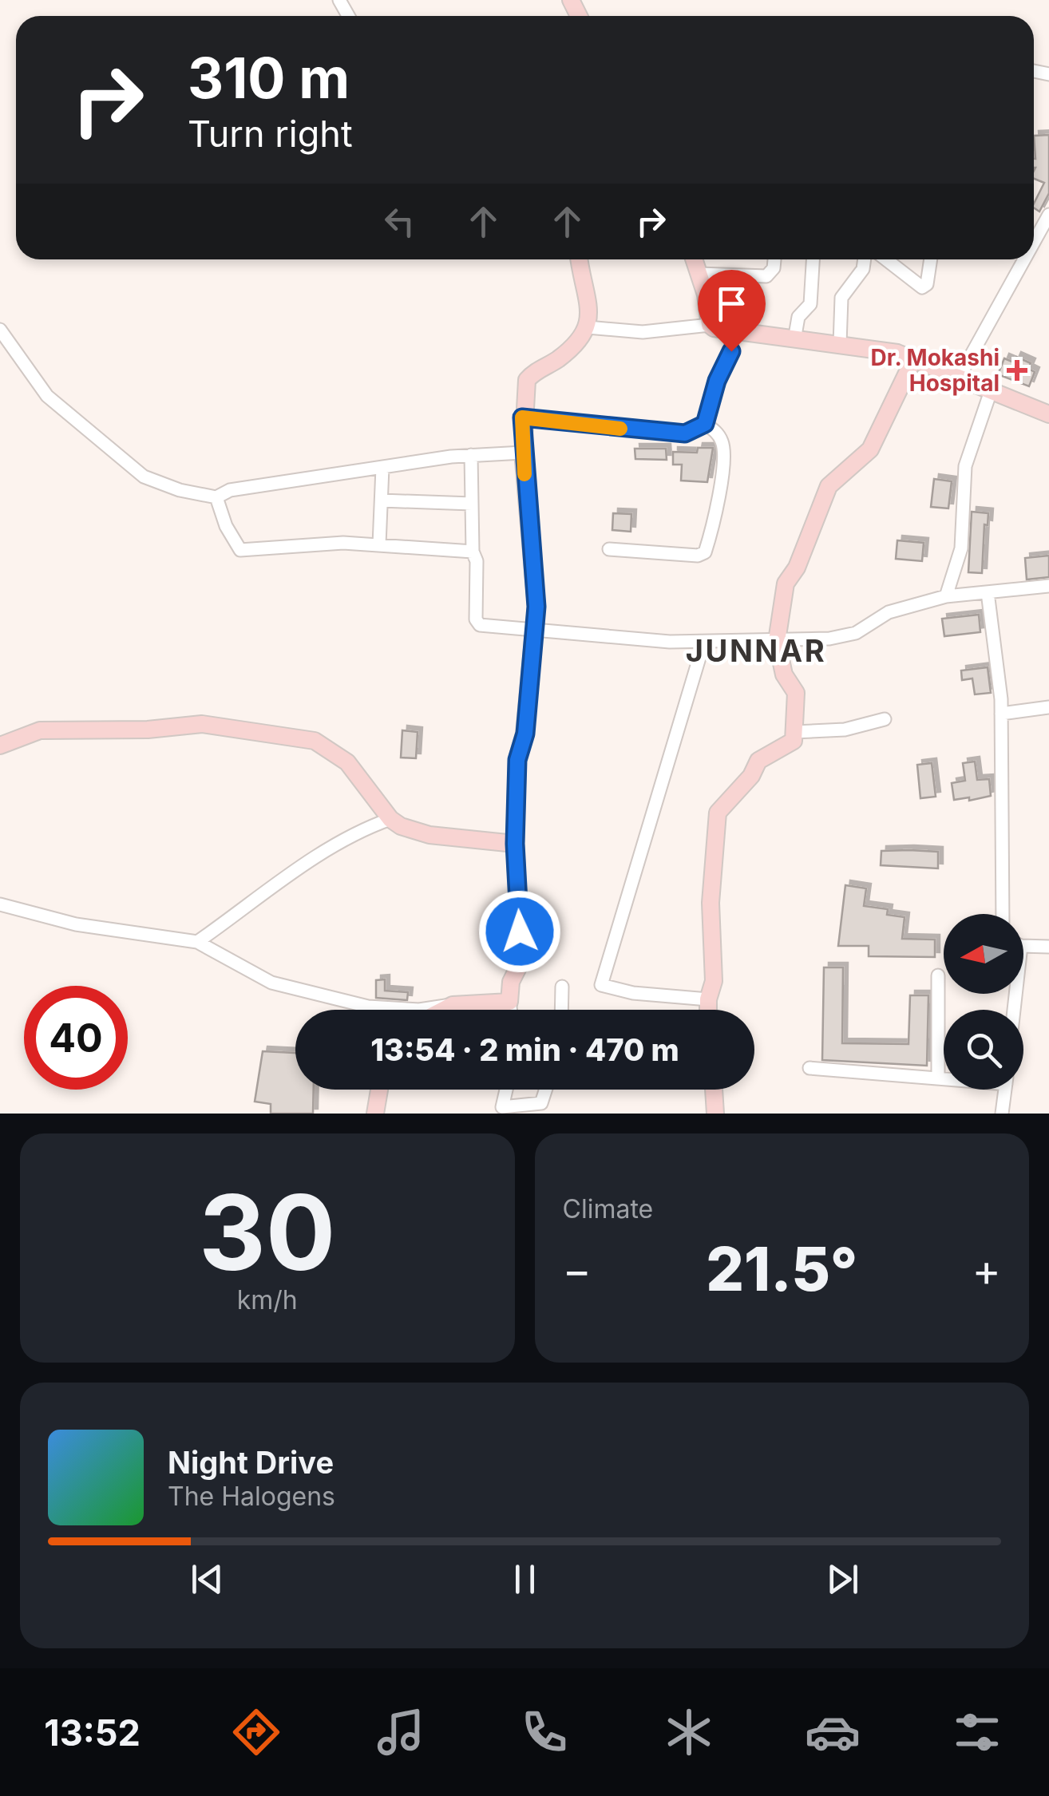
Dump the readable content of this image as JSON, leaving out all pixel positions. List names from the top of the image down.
{
  "districts": ["JUNNAR"],
  "places": {
    "health": ["Dr. Mokashi Hospital"]
  },
  "north": "left",
  "page": {
    "turn": ["310 m", "Turn right"],
    "limit": "40",
    "trip": "13:54 · 2 min · 470 m",
    "tile": [
      ["30", "km/h"],
      "Climate"
    ],
    "heat": ["−", "21.5°", "+"],
    "song": ["Night Drive", "The Halogens"],
    "tabs": "13:52"
  }
}
